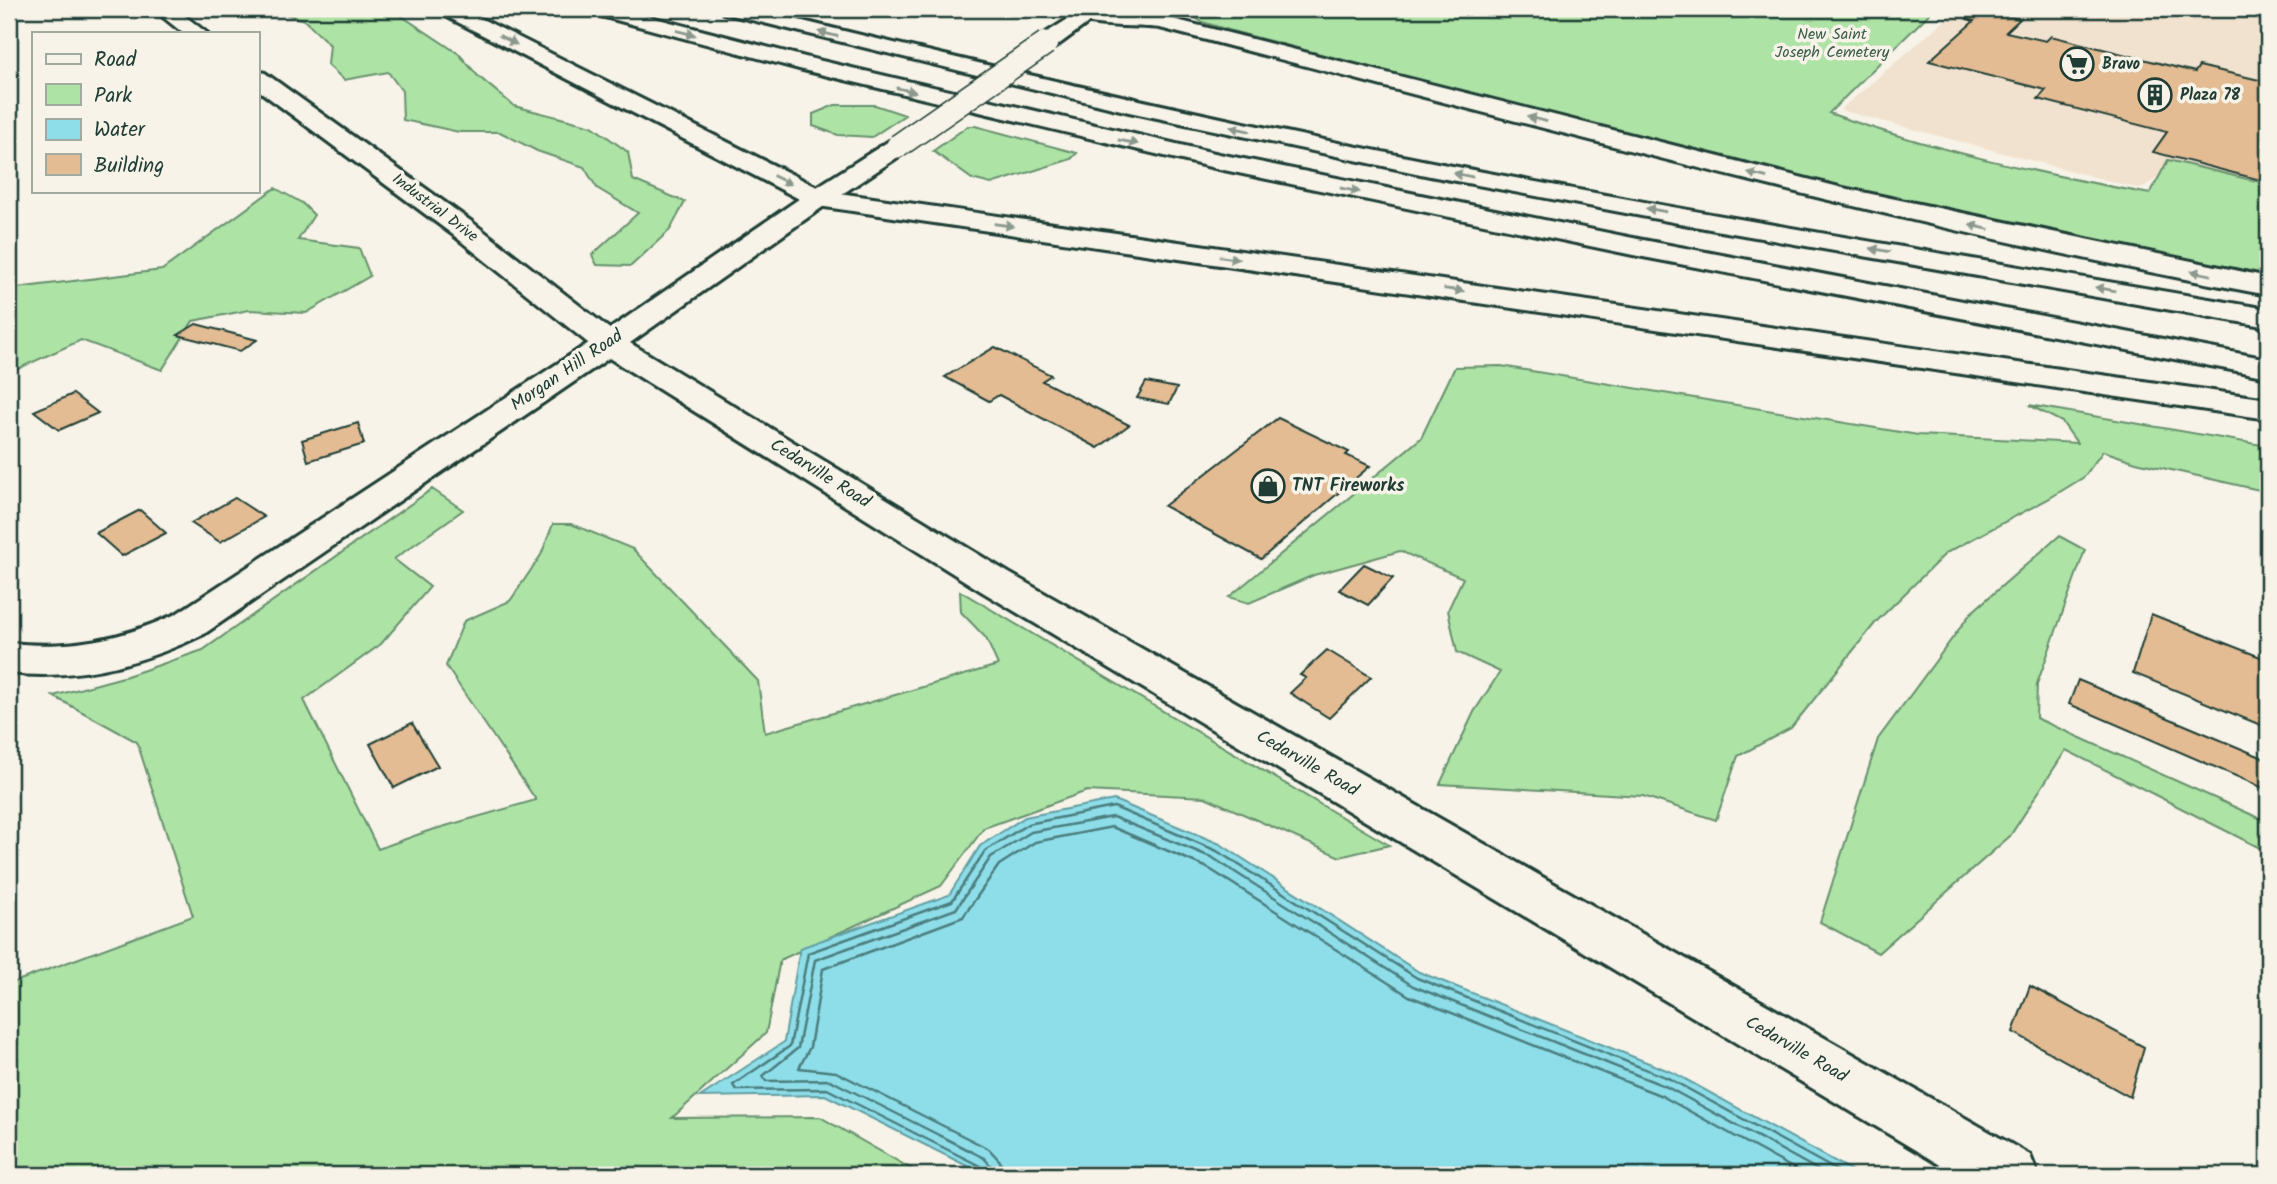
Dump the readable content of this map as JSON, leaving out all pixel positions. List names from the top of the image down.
{
  "streets": {
    "main road": ["Industrial Drive", "Morgan Hill Road", "Cedarville Road"]
  },
  "crossings": [
    ["Industrial Drive", "Morgan Hill Road"],
    ["Industrial Drive", "Cedarville Road"],
    ["Morgan Hill Road", "Cedarville Road"]
  ],
  "parks": ["New Saint Joseph Cemetery"],
  "places": {
    "supermarket": ["Bravo"],
    "building": ["Plaza 78"],
    "shop": ["TNT Fireworks"]
  },
  "legend": [
    "Road",
    "Park",
    "Water",
    "Building"
  ]
}
